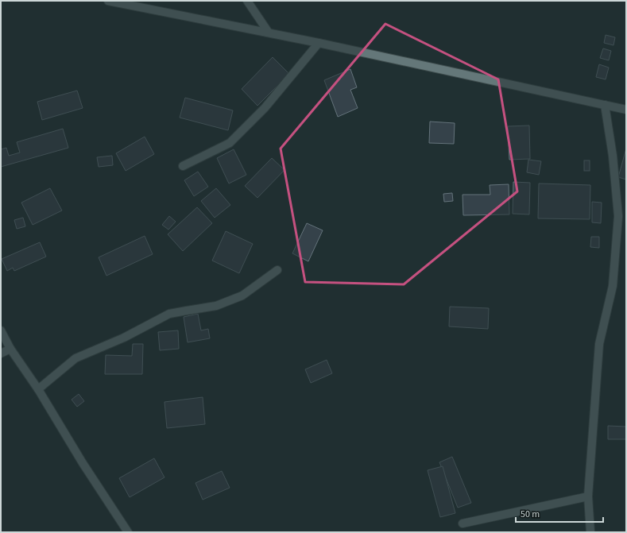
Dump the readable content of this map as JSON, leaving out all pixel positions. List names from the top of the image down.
{
  "scale_bar": "50 m"
}
